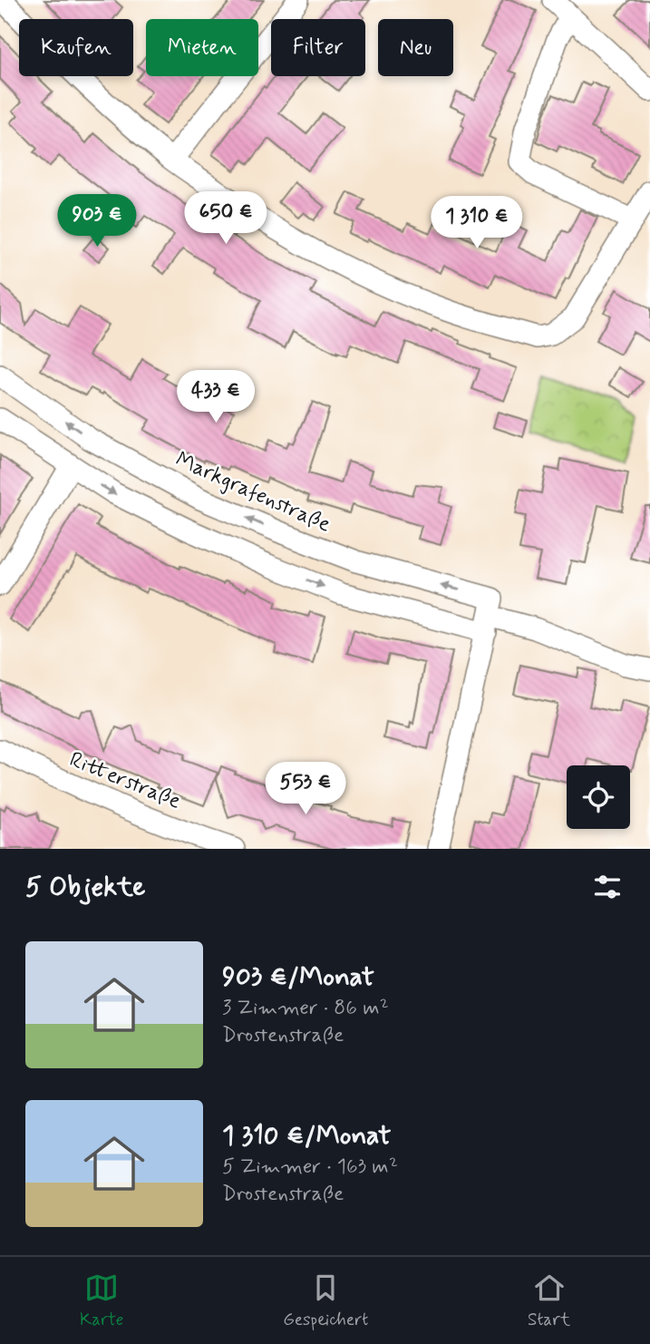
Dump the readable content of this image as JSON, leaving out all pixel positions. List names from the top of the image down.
{
  "streets": {
    "street": ["Markgrafenstraße", "Ritterstraße"]
  },
  "page": {
    "chip": [
      "Kaufen",
      "Mieten",
      "Filter",
      "Neu"
    ],
    "price": [
      "650 €",
      "903 €",
      "1 310 €",
      "433 €",
      "553 €"
    ],
    "heading": "5 Objekte",
    "list": [
      {
        "name": "903 €/Monat",
        "note": "3 Zimmer · 86 m² · Drostenstraße"
      },
      {
        "name": "1 310 €/Monat",
        "note": "5 Zimmer · 163 m² · Drostenstraße"
      }
    ],
    "tabs": ["Karte", "Gespeichert", "Start"]
  }
}
